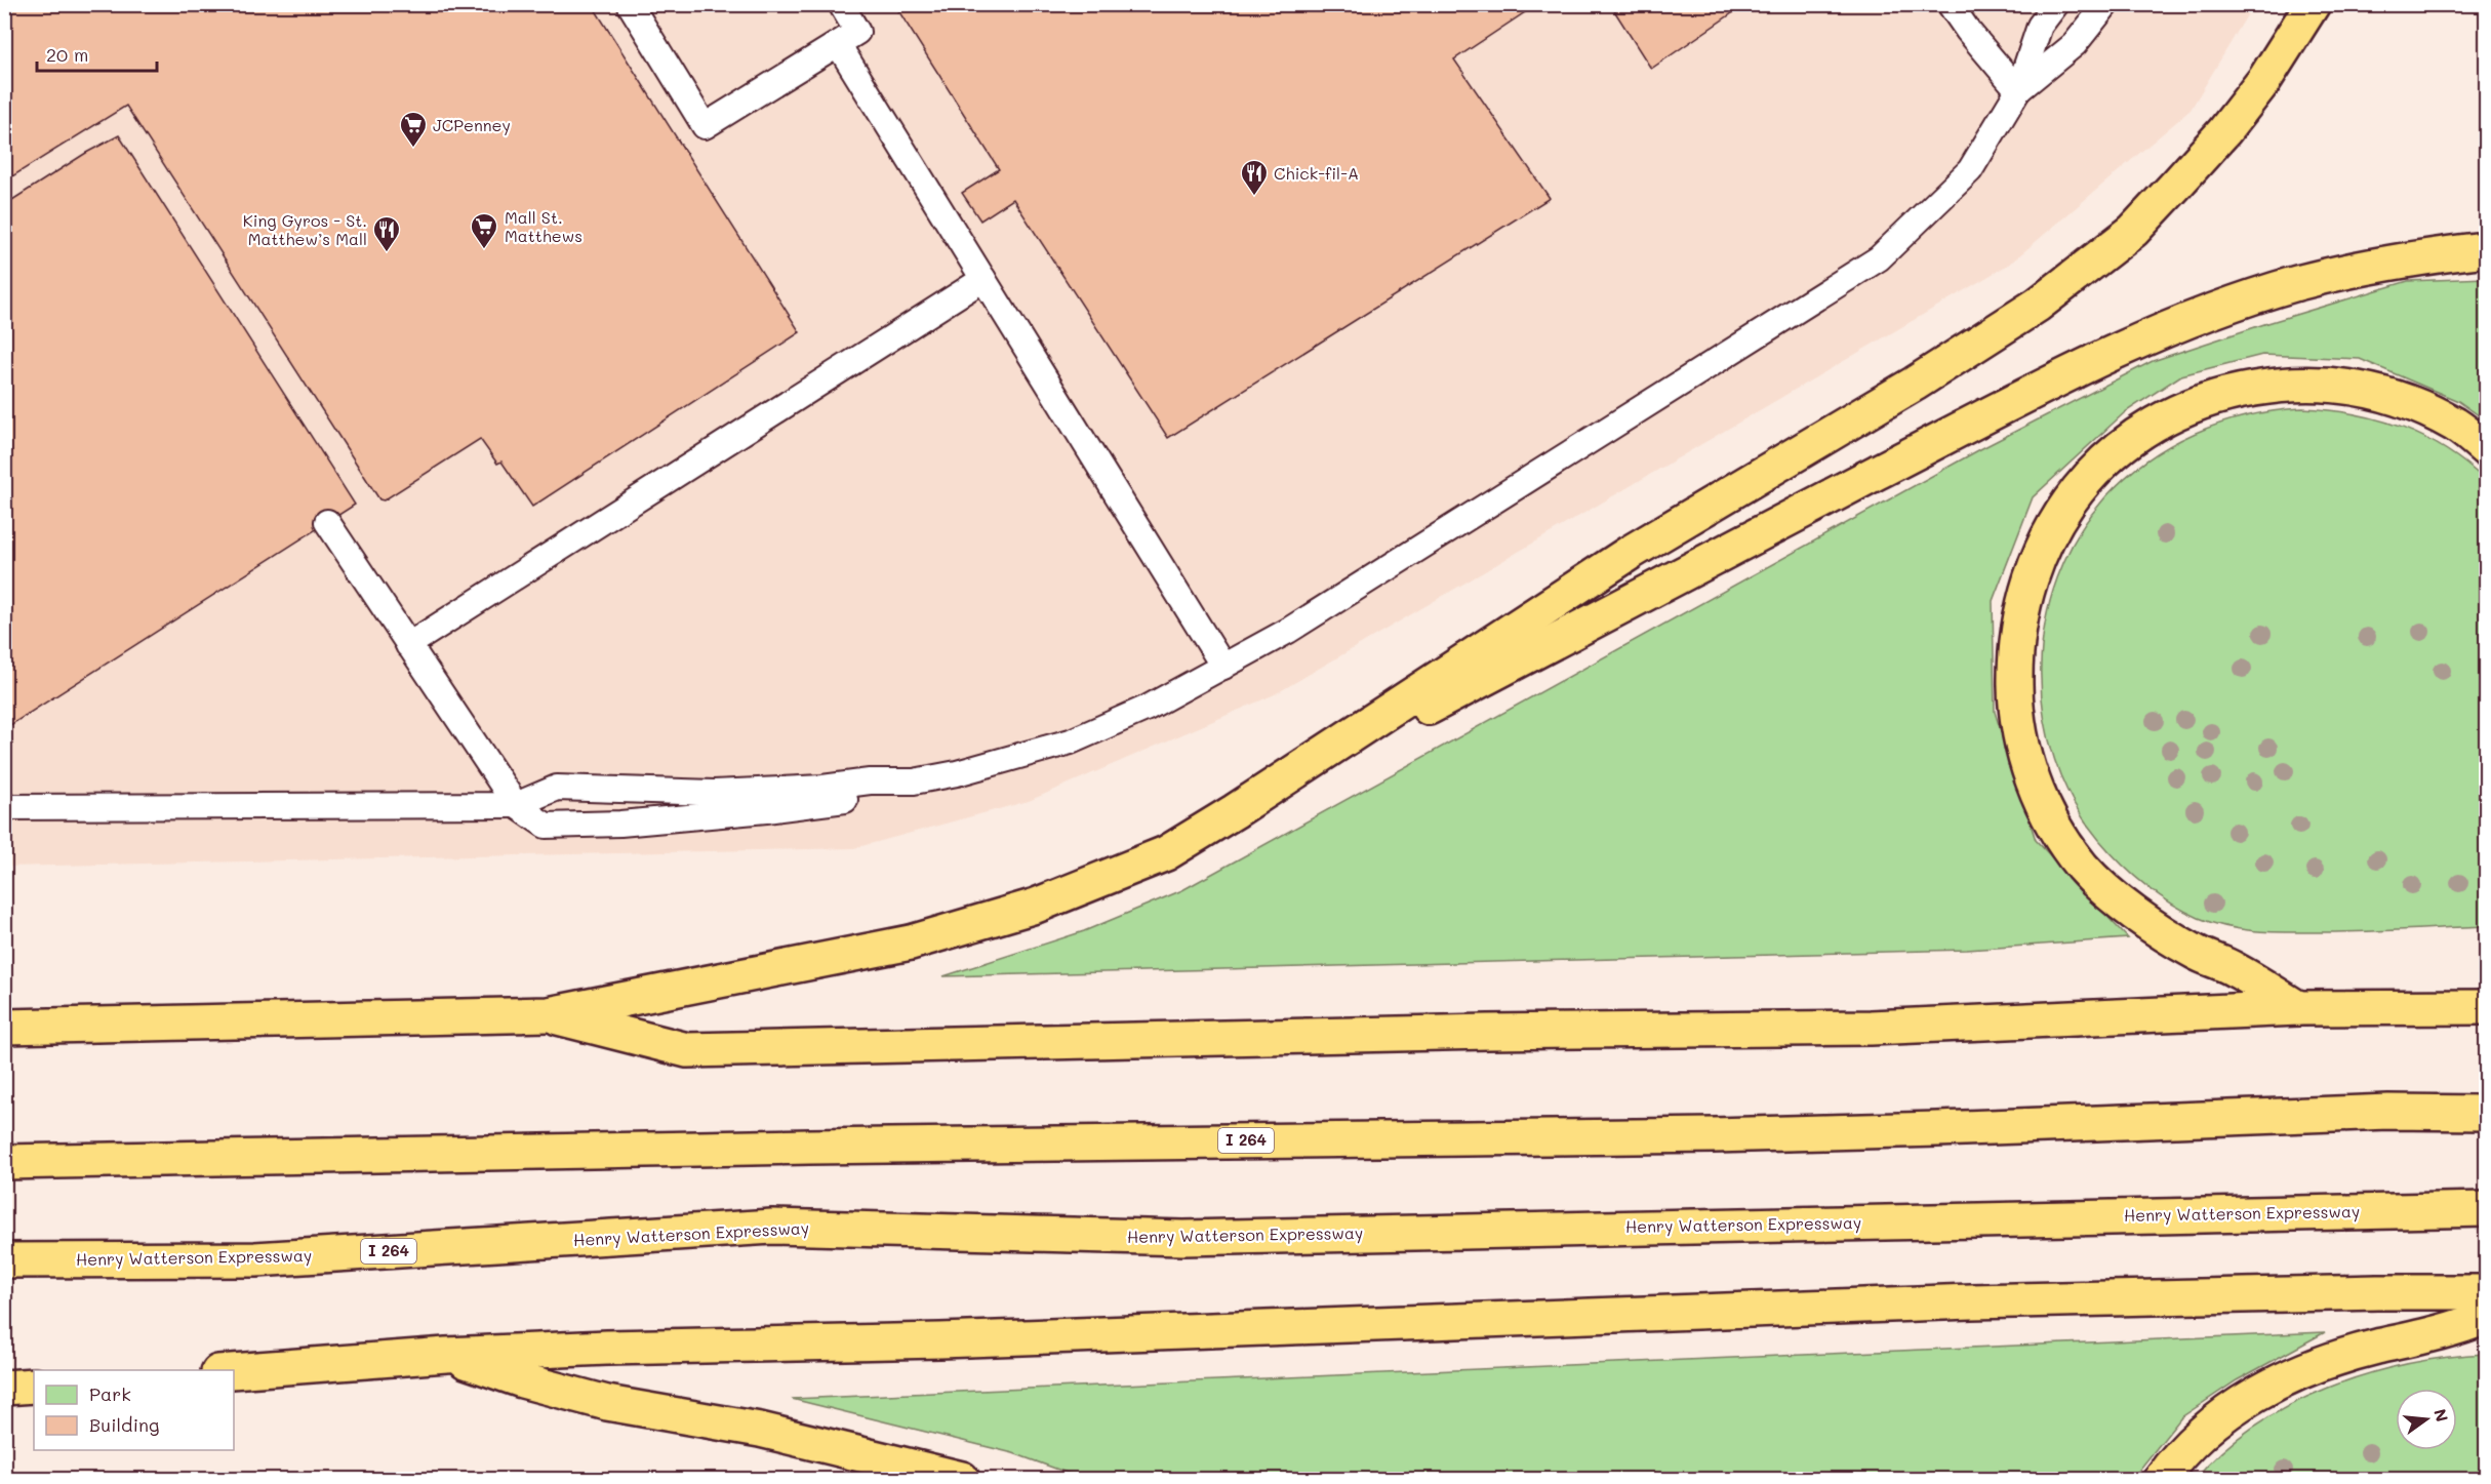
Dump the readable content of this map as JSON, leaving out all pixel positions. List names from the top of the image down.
{
  "streets": {
    "highway": ["I 264", "Henry Watterson Expressway"]
  },
  "places": {
    "supermarket": ["JCPenney", "Mall St. Matthews"],
    "restaurant": ["Chick-fil-A", "King Gyros - St. Matthew’s Mall"]
  },
  "legend": ["Park", "Building"],
  "scale_bar": "20 m",
  "north": "right"
}
